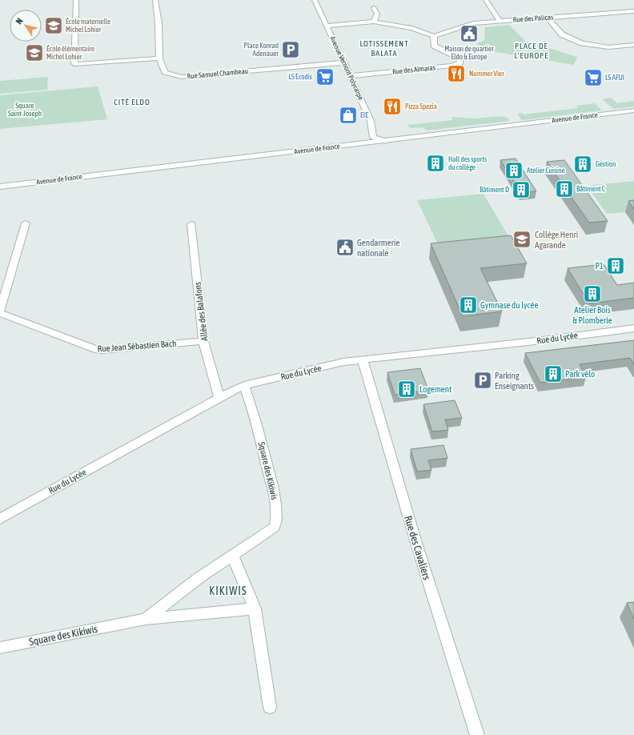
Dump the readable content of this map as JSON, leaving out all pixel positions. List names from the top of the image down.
{
  "streets": {
    "street": [
      "Rue des Palicas",
      "Avenue Vernont Polycarpe",
      "Rue des Aïmaras",
      "Rue Samuel Chambeau",
      "Avenue de France",
      "Allée des Balafons",
      "Rue du Lycée",
      "Rue Jean Sébastien Bach",
      "Square des Kikiwis",
      "Rue des Cavaliers"
    ]
  },
  "crossings": [
    ["Rue des Palicas", "Rue des Aïmaras"],
    ["Avenue Vernont Polycarpe", "Rue des Aïmaras"],
    ["Avenue Vernont Polycarpe", "Rue Samuel Chambeau"],
    ["Allée des Balafons", "Rue du Lycée"],
    ["Allée des Balafons", "Rue Jean Sébastien Bach"],
    ["Rue du Lycée", "Square des Kikiwis"],
    ["Rue du Lycée", "Rue des Cavaliers"]
  ],
  "districts": [
    "LOTISSEMENT BALATA",
    "PLACE DE L'EUROPE",
    "CITÉ ELDO",
    "KIKIWIS"
  ],
  "parks": ["Square Saint-Joseph"],
  "places": {
    "school or university": ["École maternelle Michel Lohier", "École élémentaire Michel Lohier", "Collège Henri Agarande"],
    "public building": ["Maison de quartier Eldo & Europe", "Gendarmerie nationale"],
    "parking": ["Place Konrad Adenauer", "Parking Enseignants"],
    "restaurant": ["Nummer Vier", "Pizza Spezia"],
    "supermarket": ["LS Ecodis", "LS AFUI"],
    "shop": ["EIE"],
    "building": [
      "Hall des sports du collège",
      "Gestion",
      "Atelier Cuisine",
      "Bâtiment C",
      "Bâtiment D",
      "P1",
      "Atelier Bois & Plomberie",
      "Gymnase du lycée",
      "Park vélo",
      "Logement"
    ]
  },
  "north": "top left"
}
